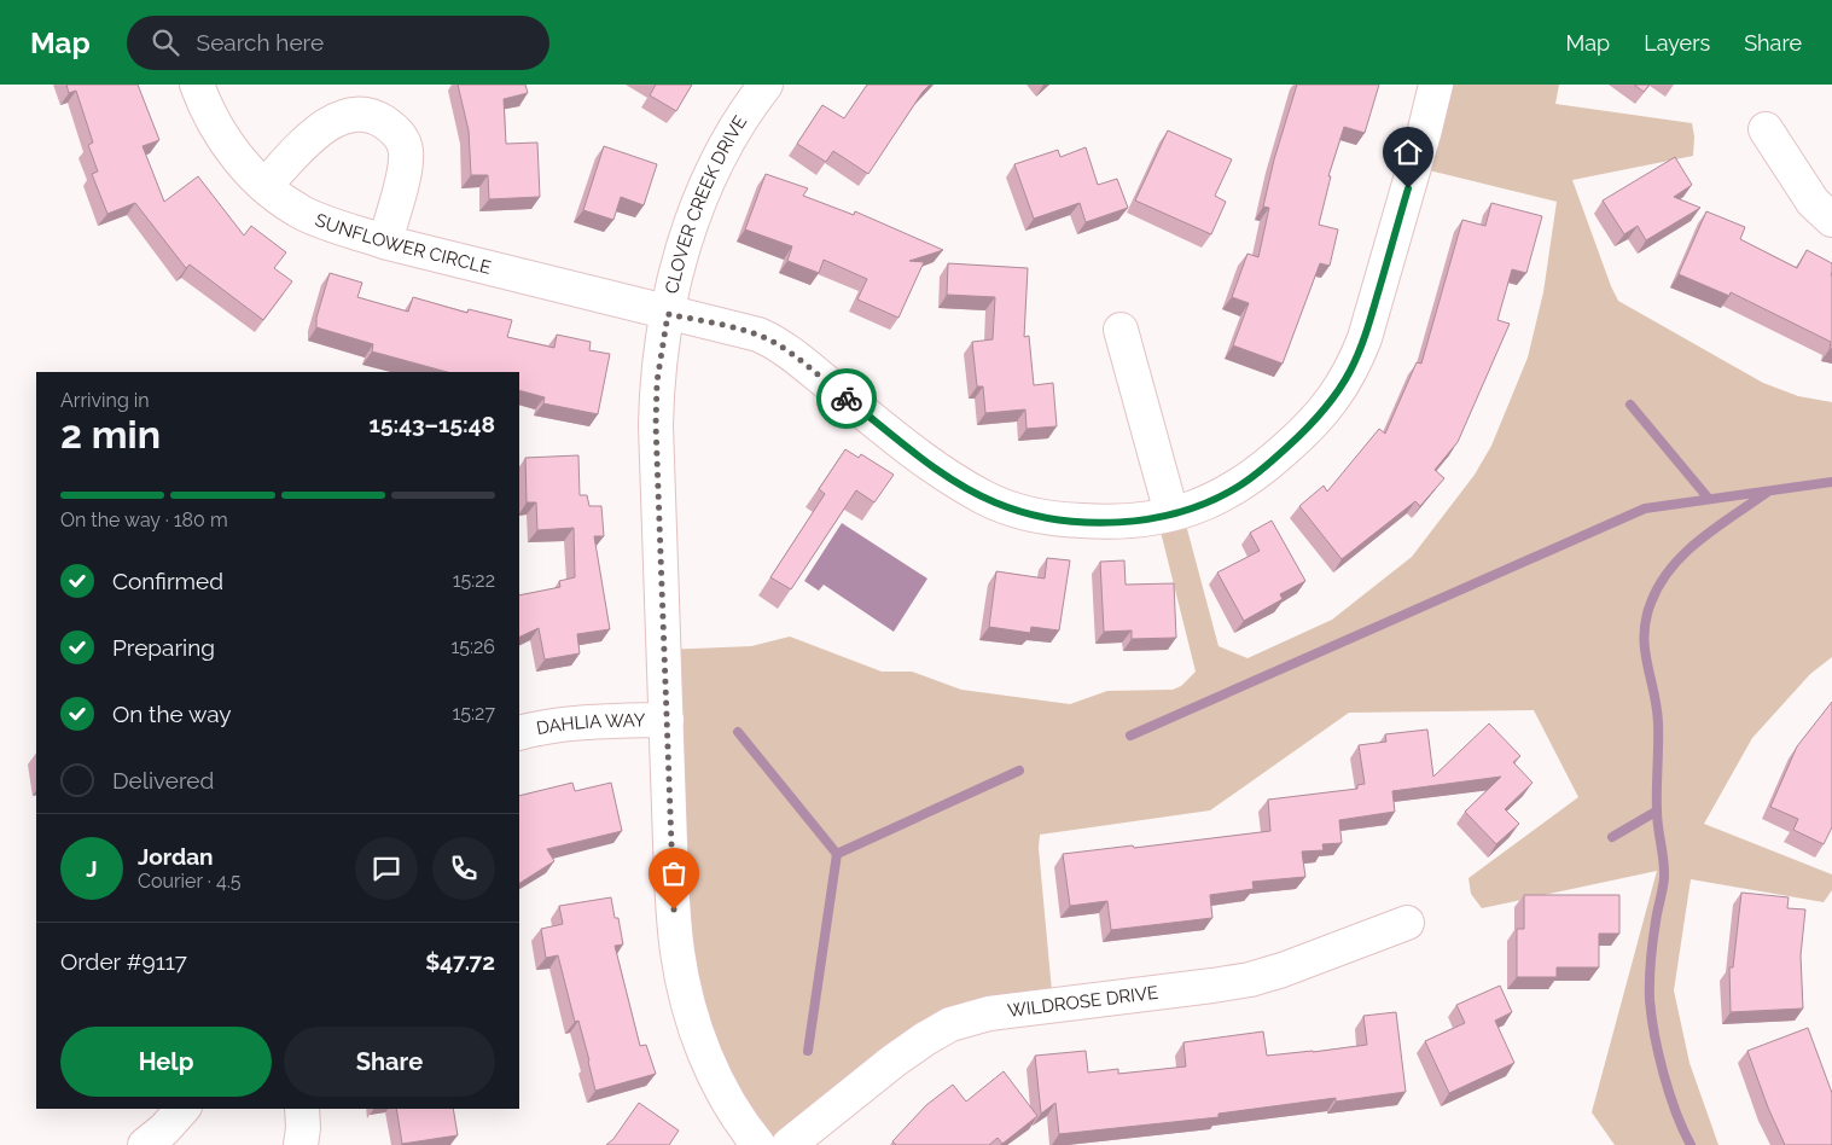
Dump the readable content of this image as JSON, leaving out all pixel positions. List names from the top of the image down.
{
  "streets": {
    "street": [
      "CLOVER CREEK DRIVE",
      "SUNFLOWER CIRCLE",
      "DAHLIA WAY",
      "WILDROSE DRIVE"
    ]
  },
  "crossings": [
    ["CLOVER CREEK DRIVE", "SUNFLOWER CIRCLE"],
    ["CLOVER CREEK DRIVE", "DAHLIA WAY"]
  ],
  "page": {
    "header": "Map",
    "search": "Search here",
    "nav": ["Map", "Layers", "Share"],
    "heading": ["2 min", "Arriving in", "15:43–15:48"],
    "panel": [
      "Jordan",
      "Courier · 4.5",
      "Order #9117",
      "$47.72"
    ],
    "bar": "On the way · 180 m",
    "list": [
      ["Confirmed", "15:22"],
      ["Preparing", "15:26"],
      ["On the way", "15:27"],
      "Delivered"
    ],
    "round": "J",
    "buttons": ["Help", "Share"]
  }
}
